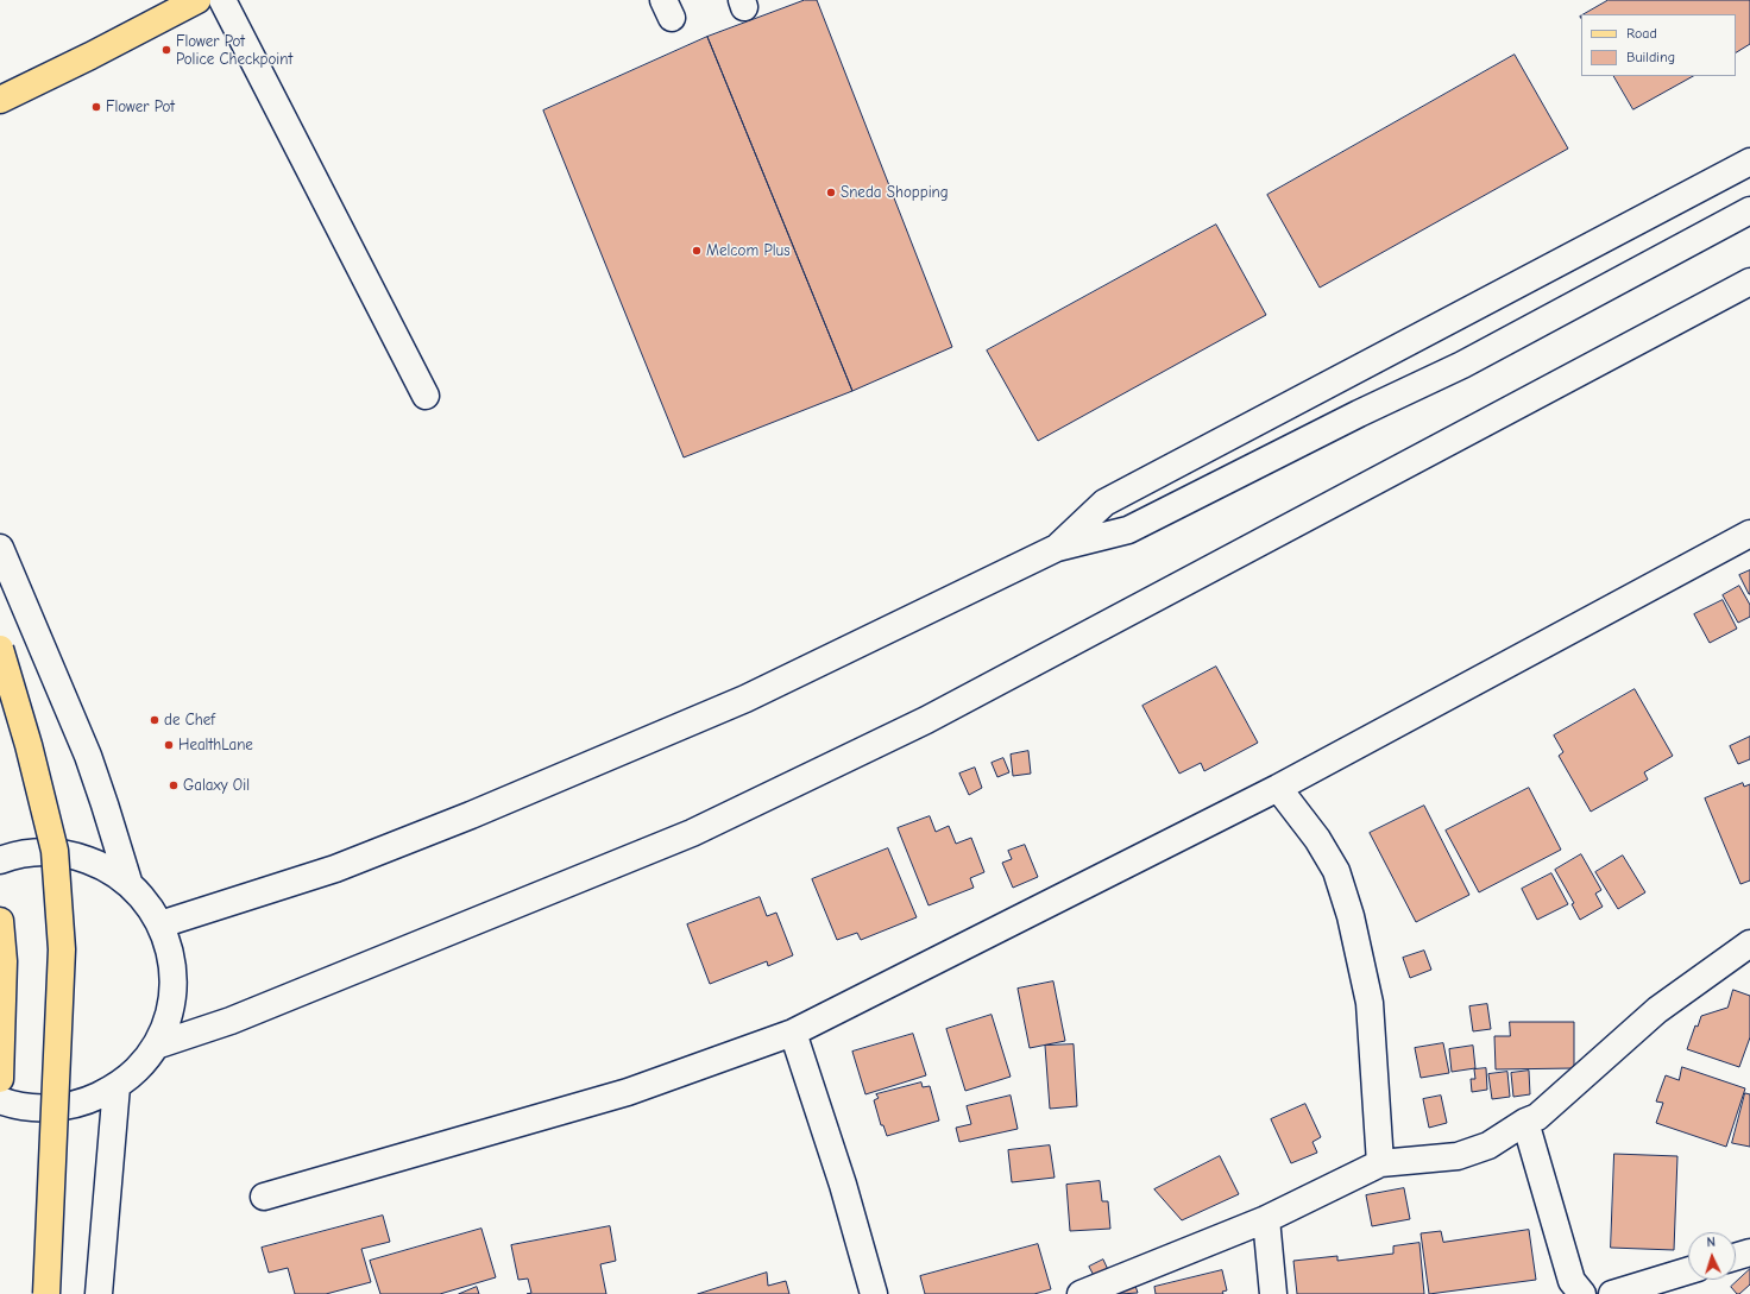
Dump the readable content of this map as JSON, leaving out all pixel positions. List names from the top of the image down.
{
  "places": [
    "Flower Pot Police Checkpoint",
    "Flower Pot",
    "Sneda Shopping",
    "Melcom Plus",
    "de Chef",
    "HealthLane",
    "Galaxy Oil"
  ],
  "legend": ["Road", "Building"],
  "north": "top"
}
